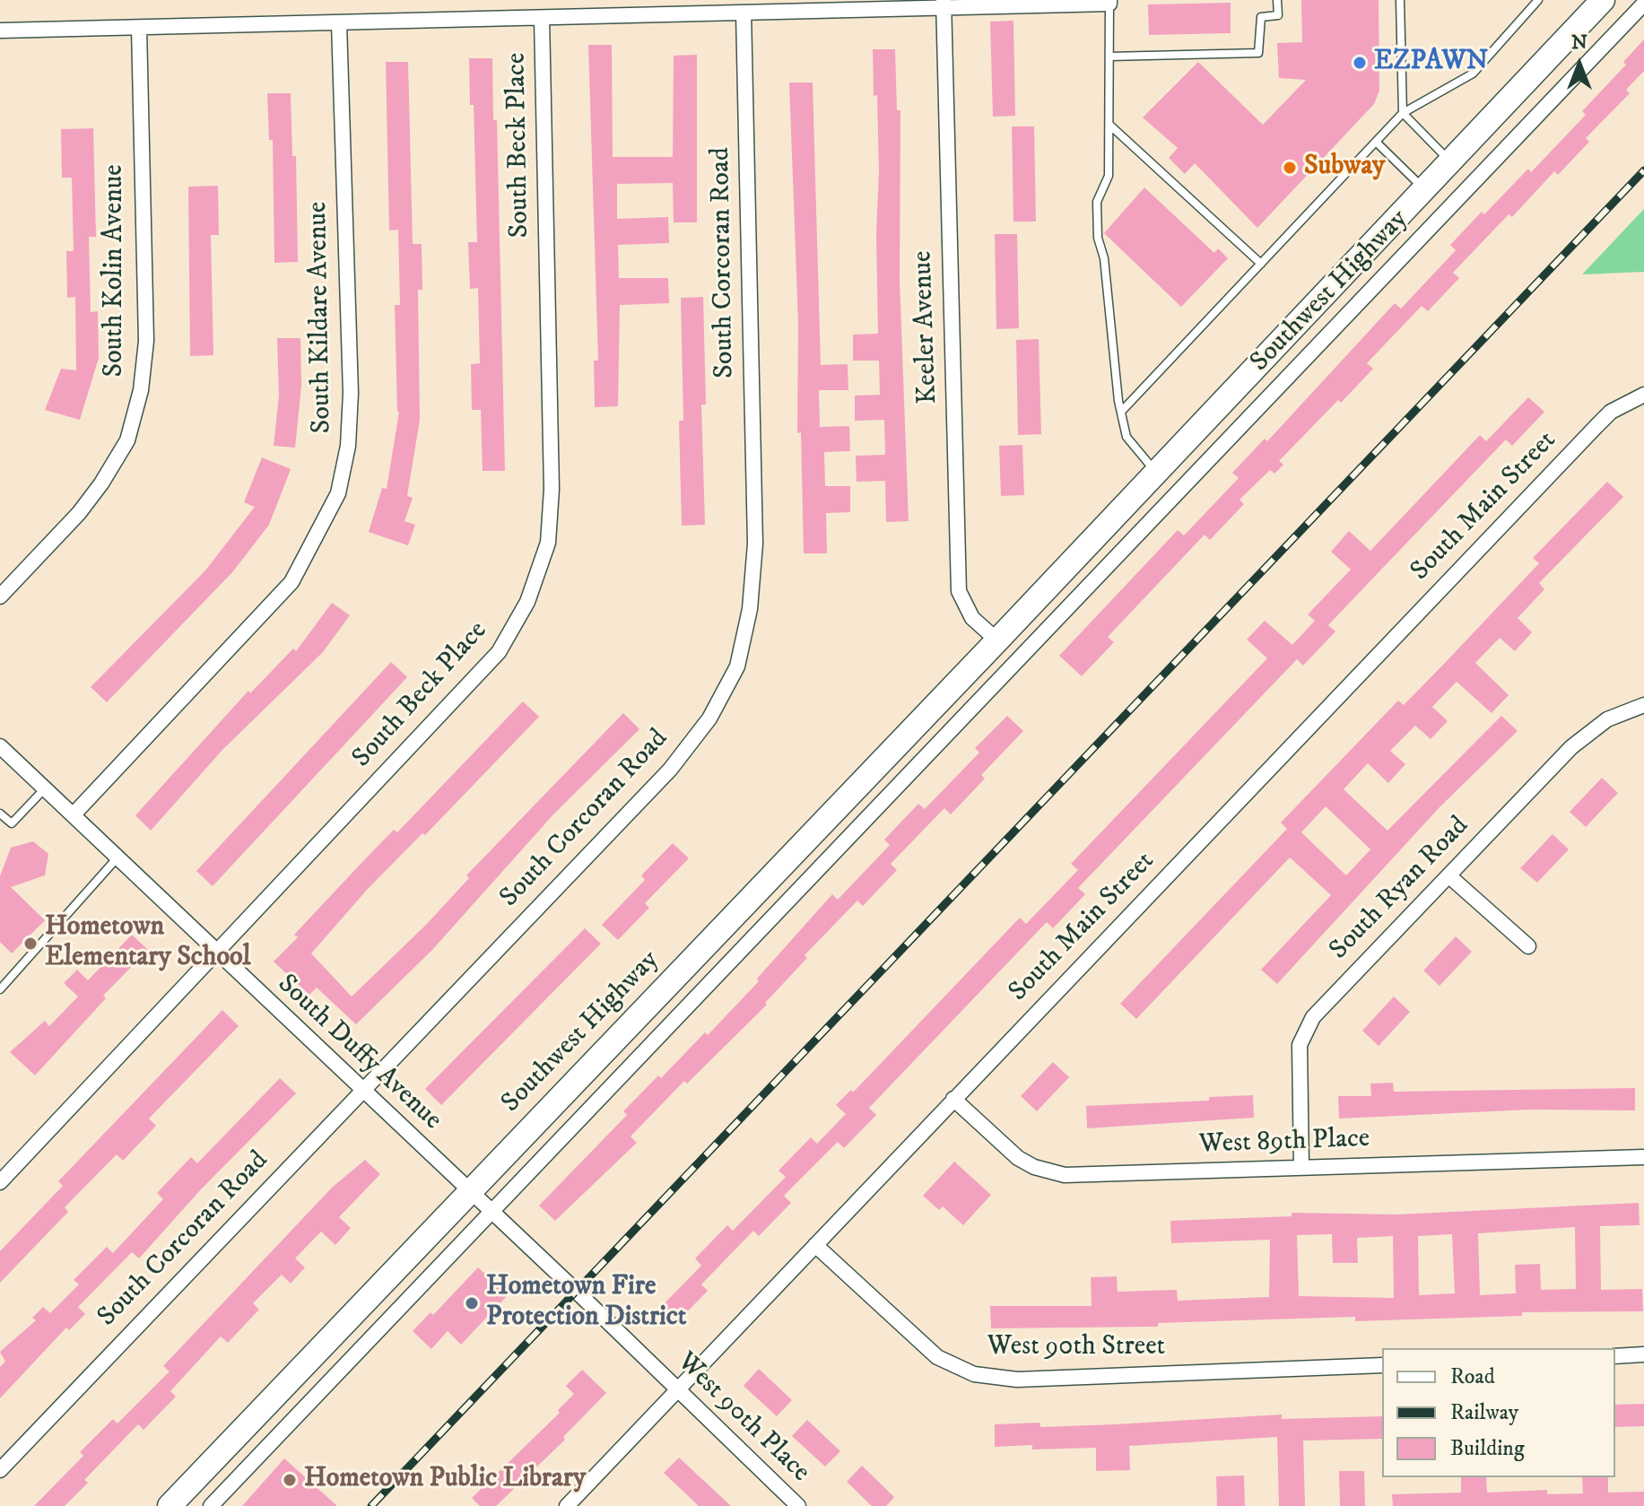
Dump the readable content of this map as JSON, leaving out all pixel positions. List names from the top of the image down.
{
  "streets": {
    "main road": ["Southwest Highway"],
    "street": [
      "South Beck Place",
      "South Corcoran Road",
      "South Kolin Avenue",
      "South Kildare Avenue",
      "Keeler Avenue",
      "South Main Street",
      "South Ryan Road",
      "South Duffy Avenue",
      "West 89th Place",
      "West 90th Street",
      "West 90th Place"
    ]
  },
  "crossings": [
    ["South Beck Place", "South Duffy Avenue"],
    ["South Corcoran Road", "South Duffy Avenue"],
    ["Southwest Highway", "Keeler Avenue"],
    ["Southwest Highway", "South Duffy Avenue"],
    ["South Kildare Avenue", "South Duffy Avenue"],
    ["South Main Street", "West 89th Place"],
    ["South Main Street", "West 90th Street"],
    ["South Main Street", "West 90th Place"],
    ["South Ryan Road", "West 89th Place"],
    ["South Duffy Avenue", "West 90th Place"]
  ],
  "places": [
    "EZPAWN",
    "Subway",
    "Hometown Elementary School",
    "Hometown Fire Protection District",
    "Hometown Public Library"
  ],
  "legend": ["Road", "Railway", "Building"],
  "north": "top"
}
